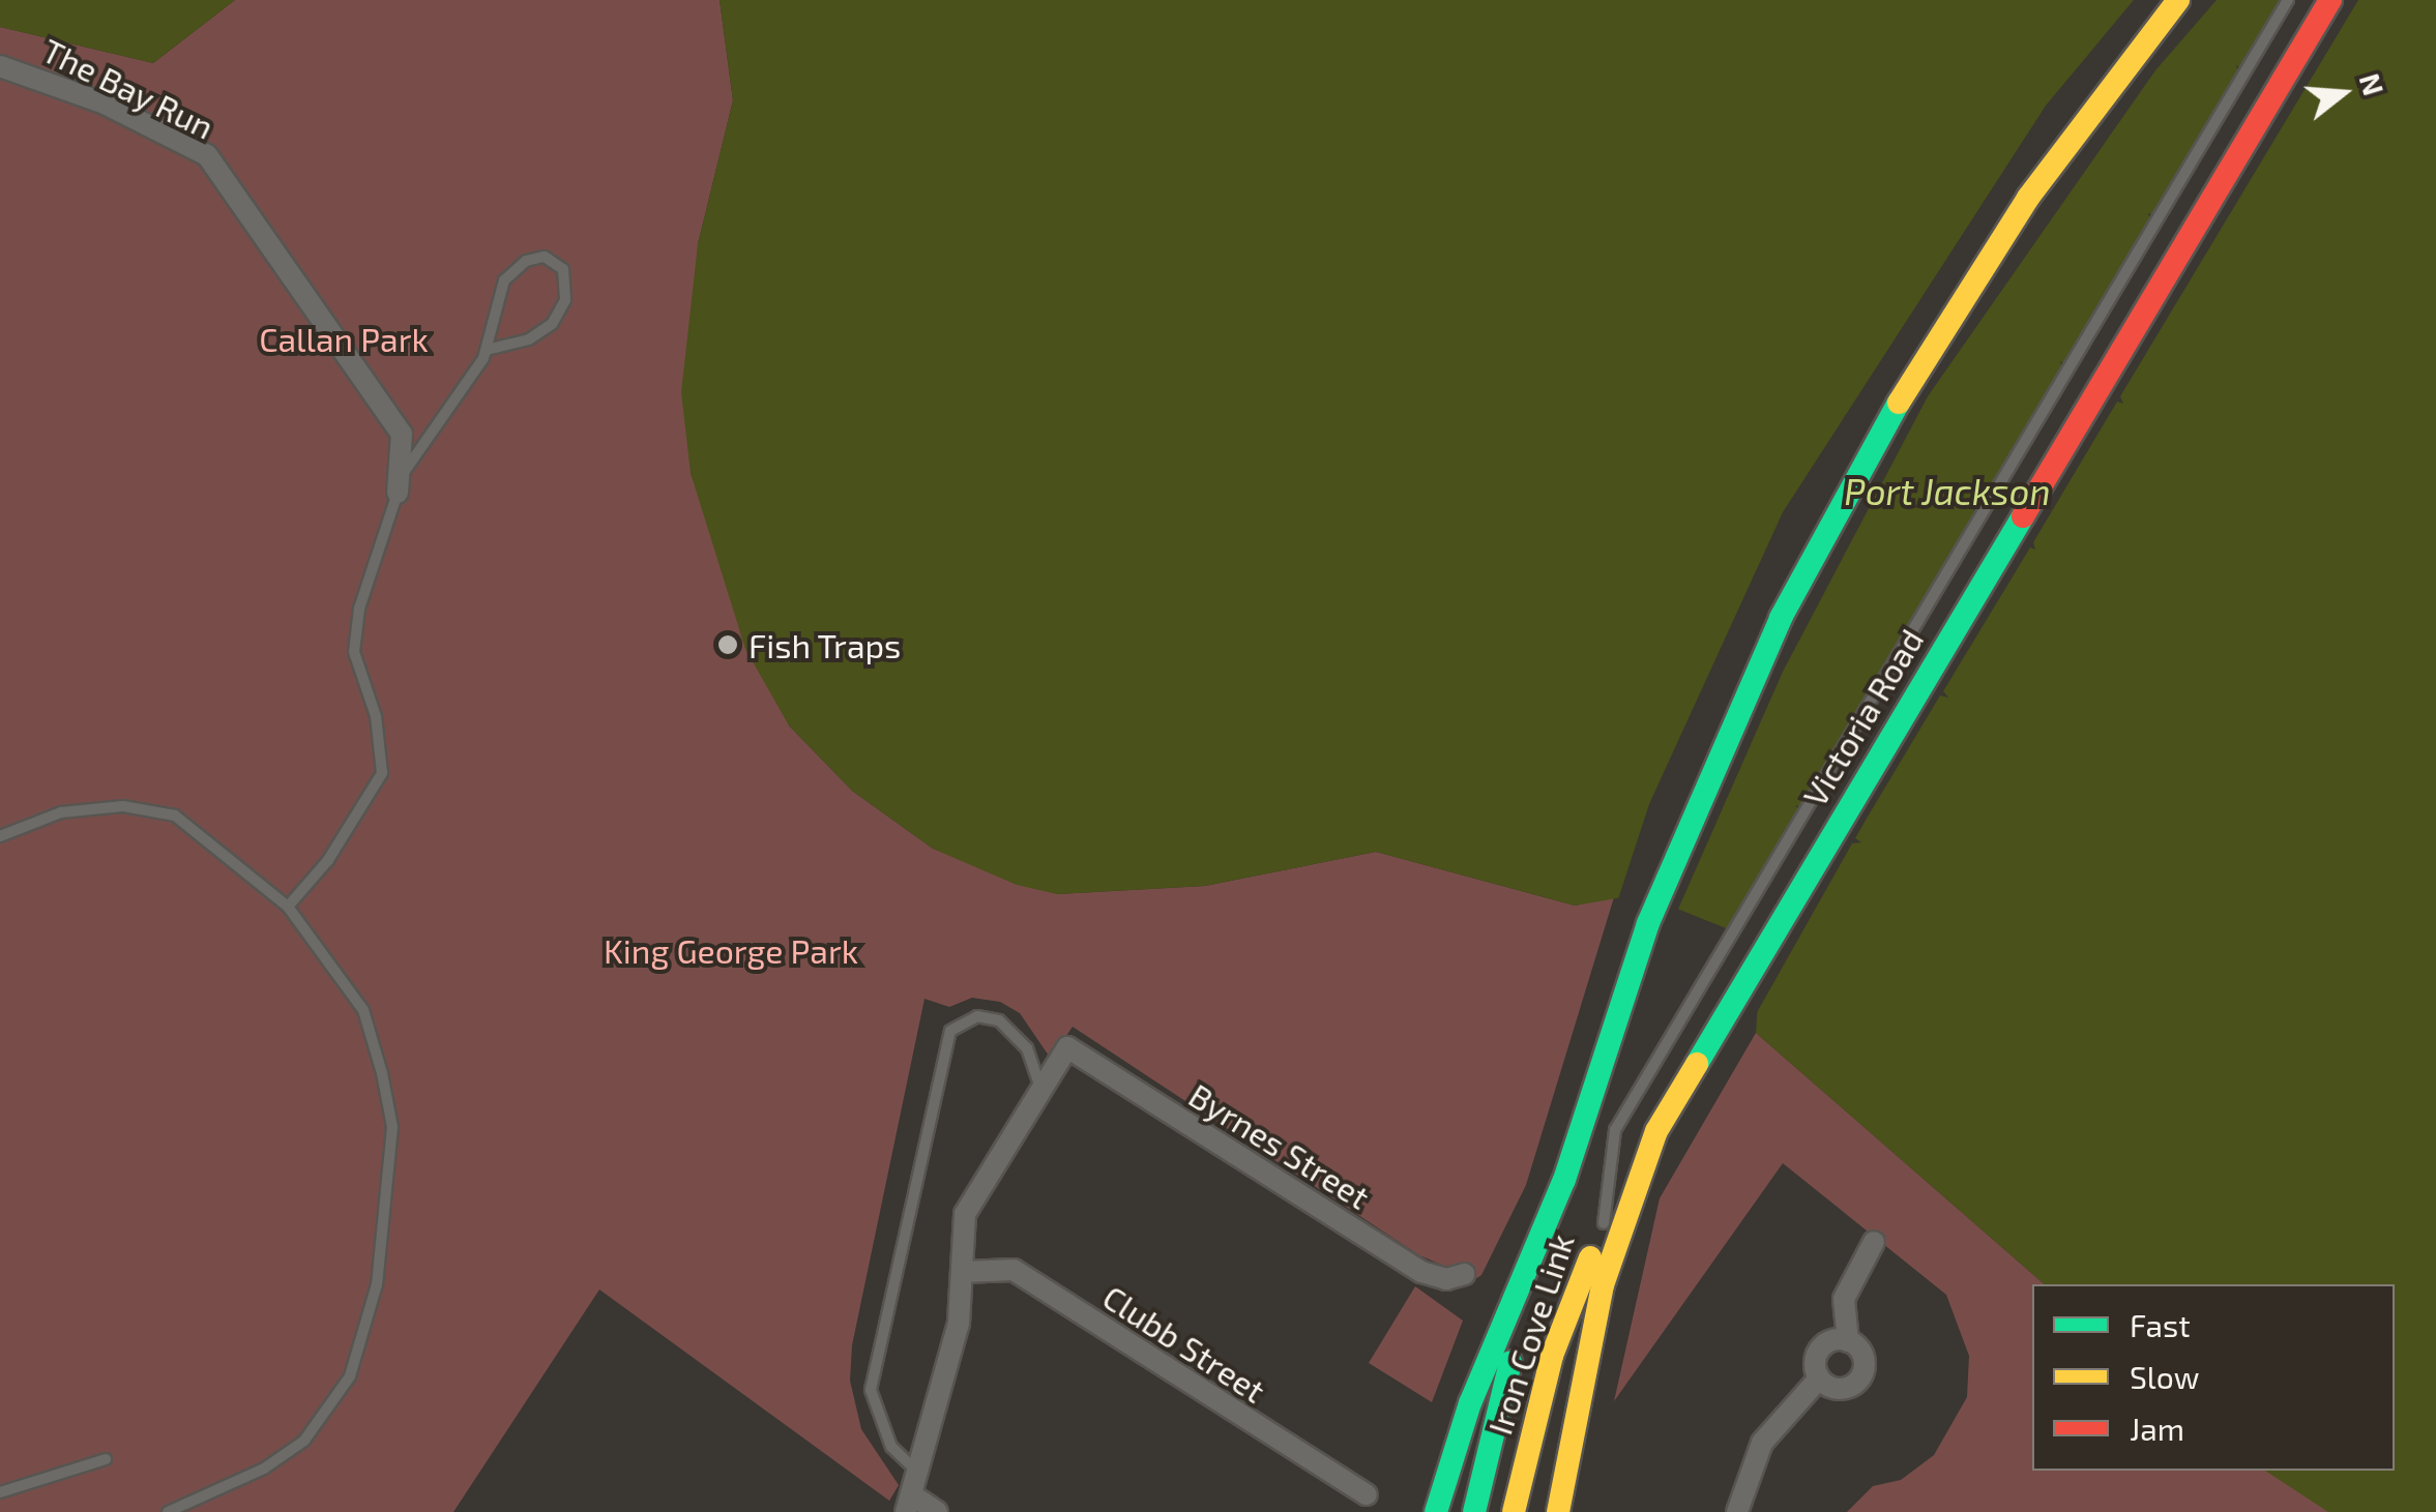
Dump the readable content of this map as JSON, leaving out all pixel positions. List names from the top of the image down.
{
  "streets": {
    "highway": ["Victoria Road", "Iron Cove Link"],
    "street": ["The Bay Run", "Byrnes Street", "Clubb Street"]
  },
  "crossings": [
    ["Victoria Road", "Iron Cove Link"]
  ],
  "water": ["Port Jackson"],
  "parks": ["Callan Park", "King George Park"],
  "places": ["Fish Traps"],
  "legend": ["Fast", "Slow", "Jam"],
  "north": "right"
}
